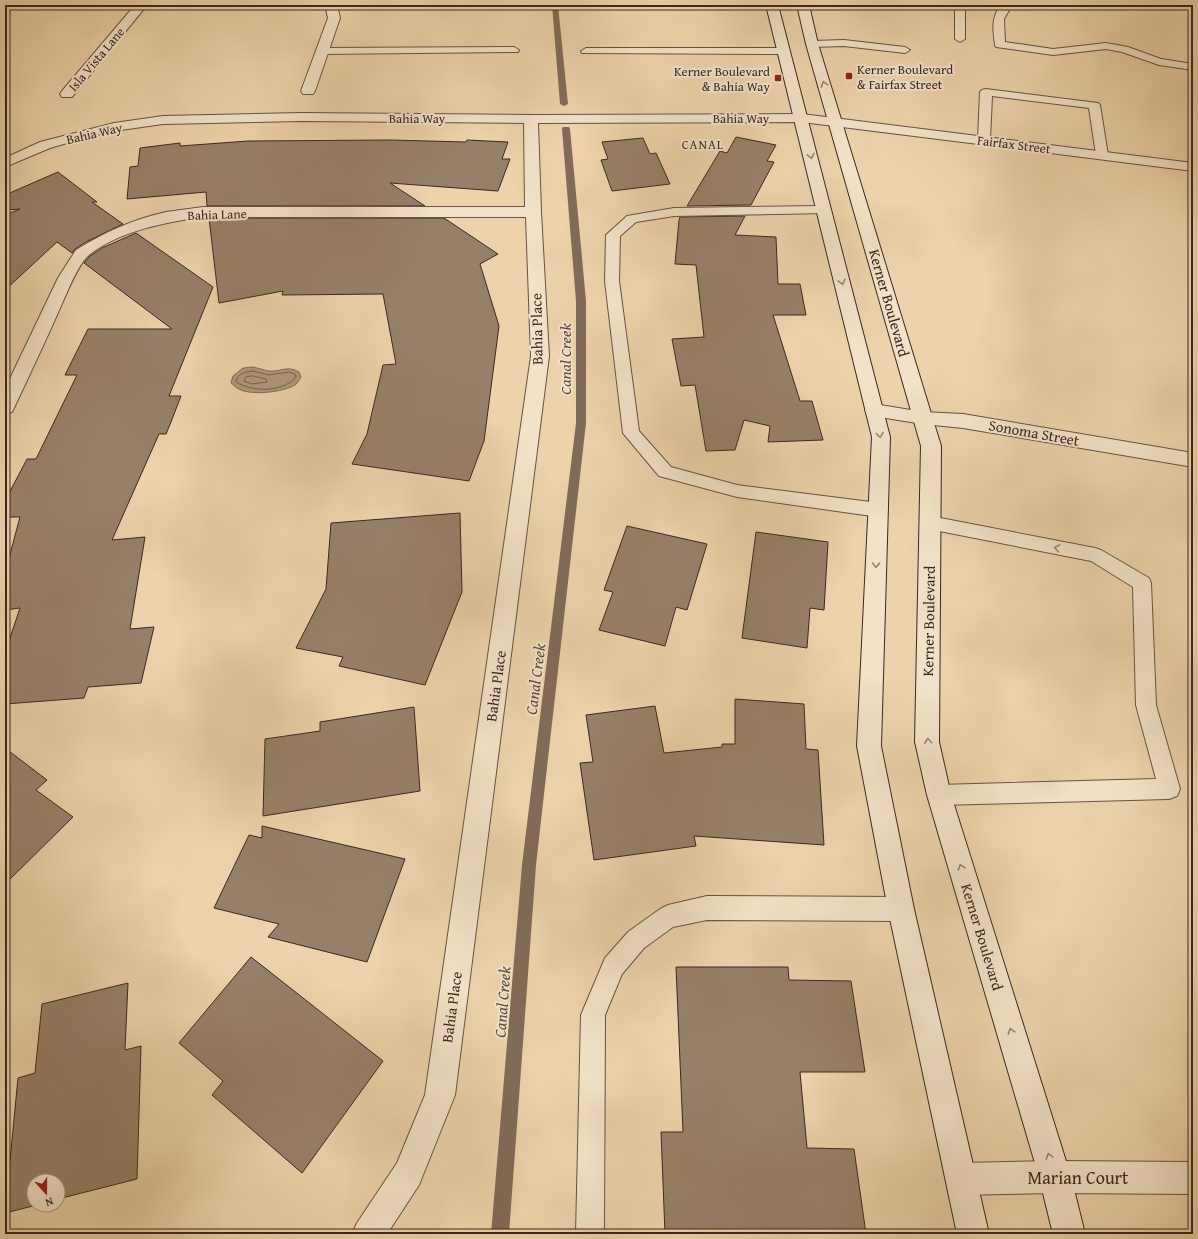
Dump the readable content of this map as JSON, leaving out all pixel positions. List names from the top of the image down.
{
  "streets": {
    "street": [
      "Isla Vista Lane",
      "Bahia Way",
      "Fairfax Street",
      "Bahia Lane",
      "Kerner Boulevard",
      "Bahia Place",
      "Sonoma Street",
      "Marian Court"
    ]
  },
  "crossings": [
    ["Bahia Way", "Fairfax Street"],
    ["Bahia Way", "Kerner Boulevard"],
    ["Bahia Way", "Bahia Place"],
    ["Fairfax Street", "Kerner Boulevard"],
    ["Bahia Lane", "Bahia Place"],
    ["Kerner Boulevard", "Sonoma Street"],
    ["Kerner Boulevard", "Marian Court"]
  ],
  "districts": ["CANAL"],
  "water": ["Canal Creek"],
  "places": {
    "transit": ["Kerner Boulevard & Fairfax Street", "Kerner Boulevard & Bahia Way"]
  },
  "north": "bottom"
}
